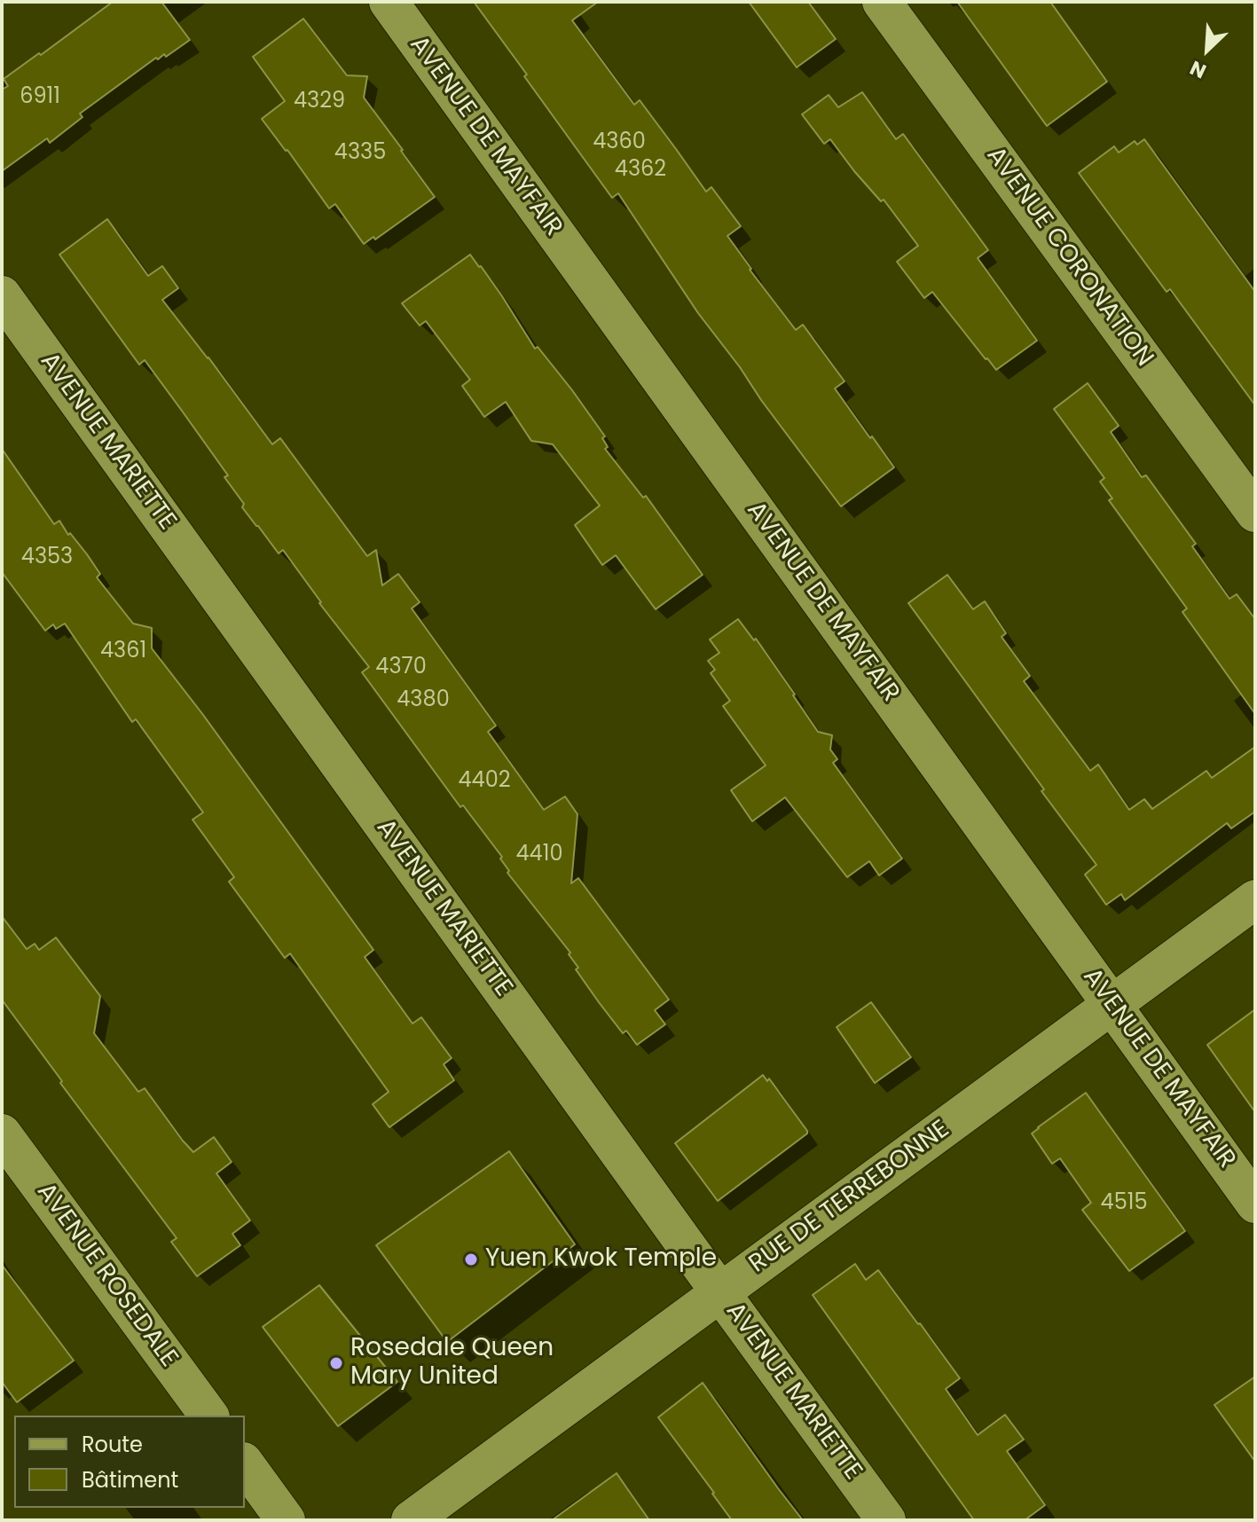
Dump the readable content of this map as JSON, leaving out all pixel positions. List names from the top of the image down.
{
  "streets": {
    "street": [
      "AVENUE DE MAYFAIR",
      "AVENUE CORONATION",
      "AVENUE MARIETTE",
      "RUE DE TERREBONNE",
      "AVENUE ROSEDALE"
    ]
  },
  "crossings": [
    ["AVENUE DE MAYFAIR", "RUE DE TERREBONNE"],
    ["AVENUE MARIETTE", "RUE DE TERREBONNE"]
  ],
  "places": ["Yuen Kwok Temple", "Rosedale Queen Mary United"],
  "house_numbers": [
    "6911",
    "4329",
    "4360",
    "4335",
    "4362",
    "4353",
    "4361",
    "4370",
    "4380",
    "4402",
    "4410",
    "4515"
  ],
  "legend": ["Route", "Bâtiment"],
  "north": "bottom left"
}
